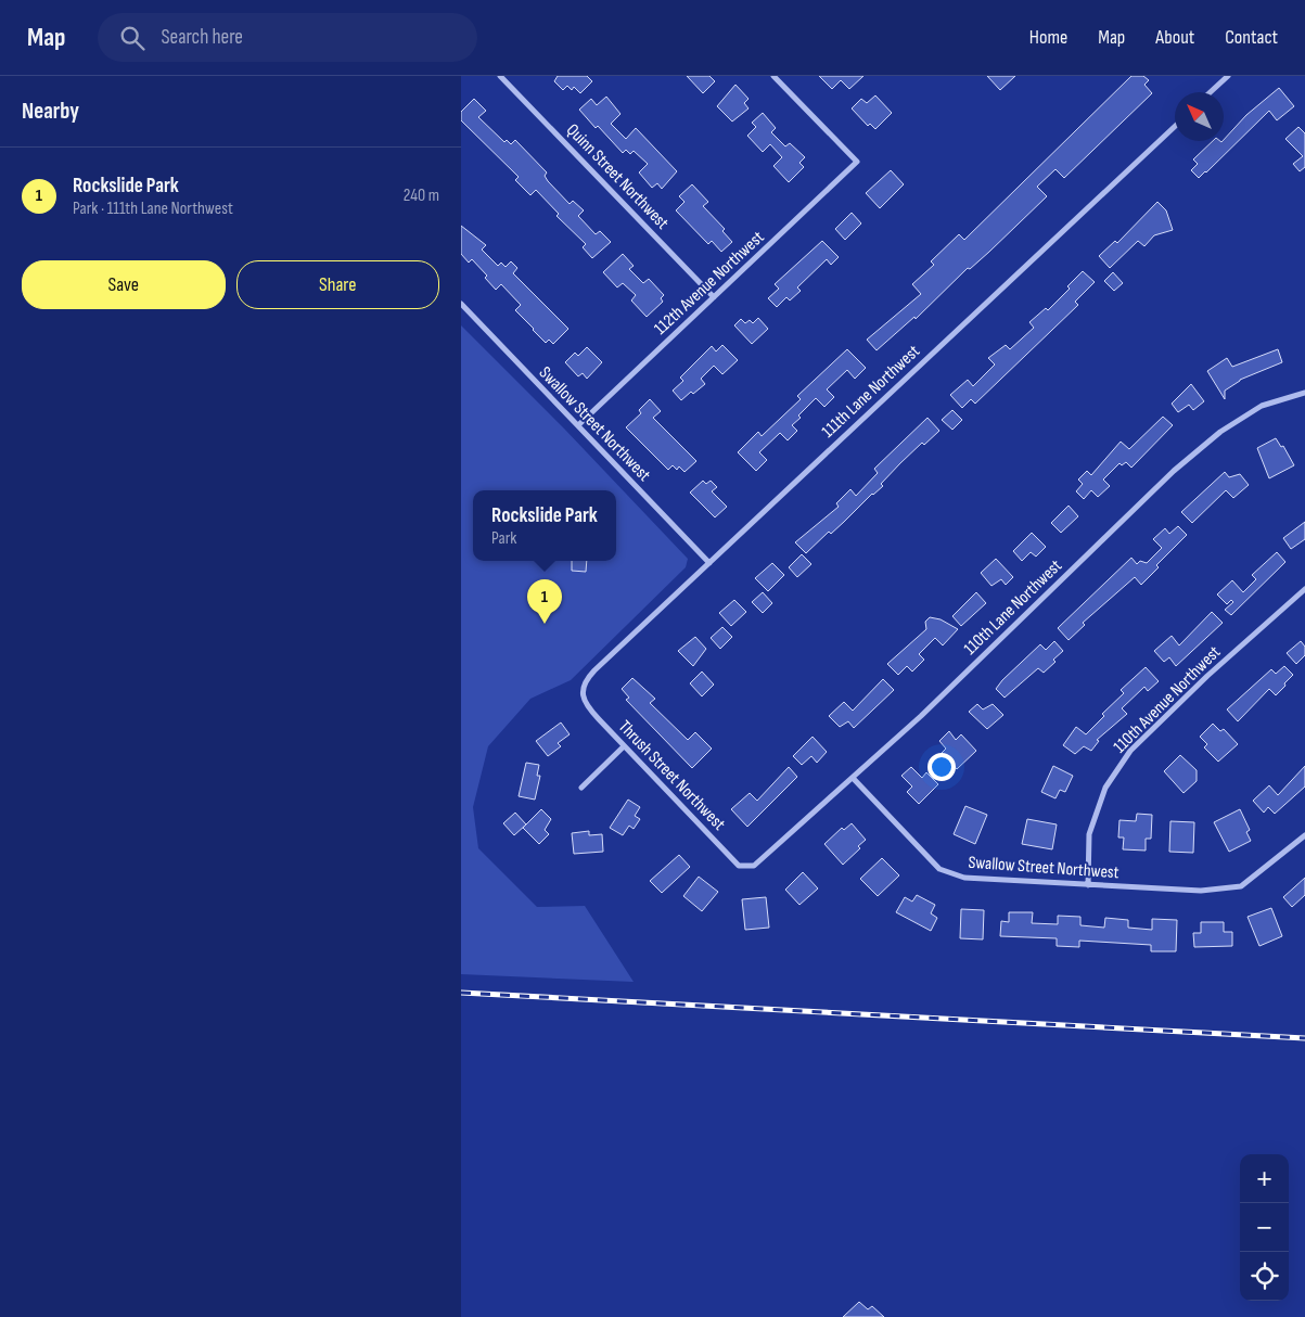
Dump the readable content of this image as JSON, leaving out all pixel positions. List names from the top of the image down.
{
  "streets": {
    "street": [
      "Quinn Street Northwest",
      "112th Avenue Northwest",
      "111th Lane Northwest",
      "Swallow Street Northwest",
      "110th Lane Northwest",
      "110th Avenue Northwest",
      "Thrush Street Northwest"
    ]
  },
  "crossings": [
    ["Quinn Street Northwest", "112th Avenue Northwest"],
    ["112th Avenue Northwest", "Swallow Street Northwest"],
    ["111th Lane Northwest", "Swallow Street Northwest"],
    ["111th Lane Northwest", "Thrush Street Northwest"],
    ["Swallow Street Northwest", "110th Lane Northwest"],
    ["Swallow Street Northwest", "110th Avenue Northwest"],
    ["110th Lane Northwest", "Thrush Street Northwest"]
  ],
  "north": "top left",
  "page": {
    "header": "Map",
    "search": "Search here",
    "nav": [
      "Home",
      "Map",
      "About",
      "Contact"
    ],
    "heading": "Nearby",
    "list": [
      {
        "mark": "1",
        "name": "Rockslide Park",
        "note": "Park · 111th Lane Northwest",
        "value": "240 m"
      }
    ],
    "buttons": ["Save", "Share"],
    "popup": ["Rockslide Park", "Park"],
    "pins": "1",
    "map_buttons": ["+", "−"]
  }
}
